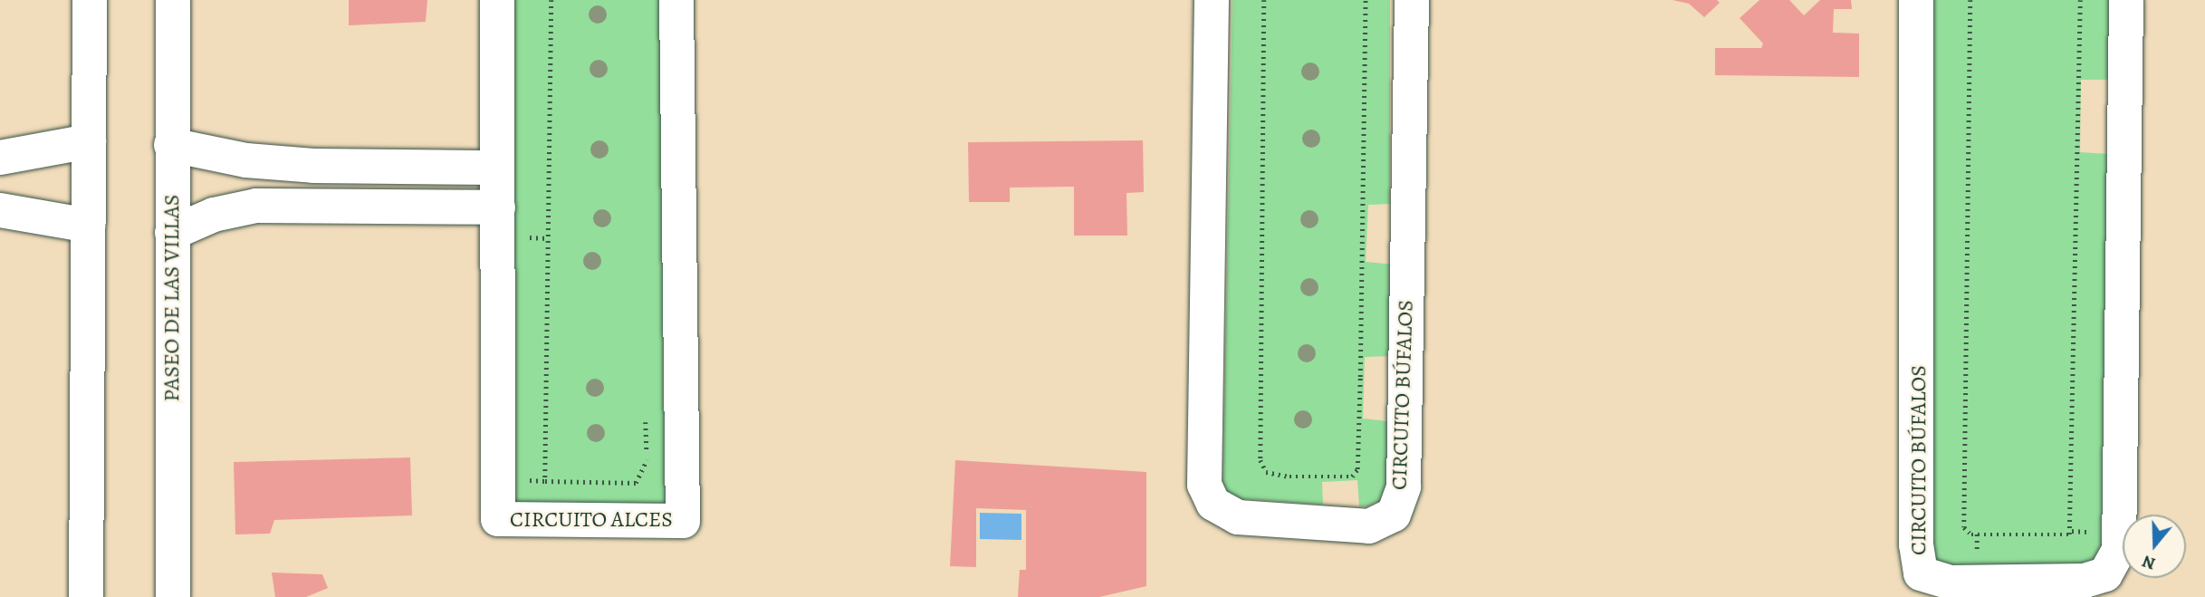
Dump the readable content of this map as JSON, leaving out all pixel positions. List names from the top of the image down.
{
  "streets": {
    "street": ["PASEO DE LAS VILLAS", "CIRCUITO BÚFALOS", "CIRCUITO ALCES"]
  },
  "north": "bottom"
}
